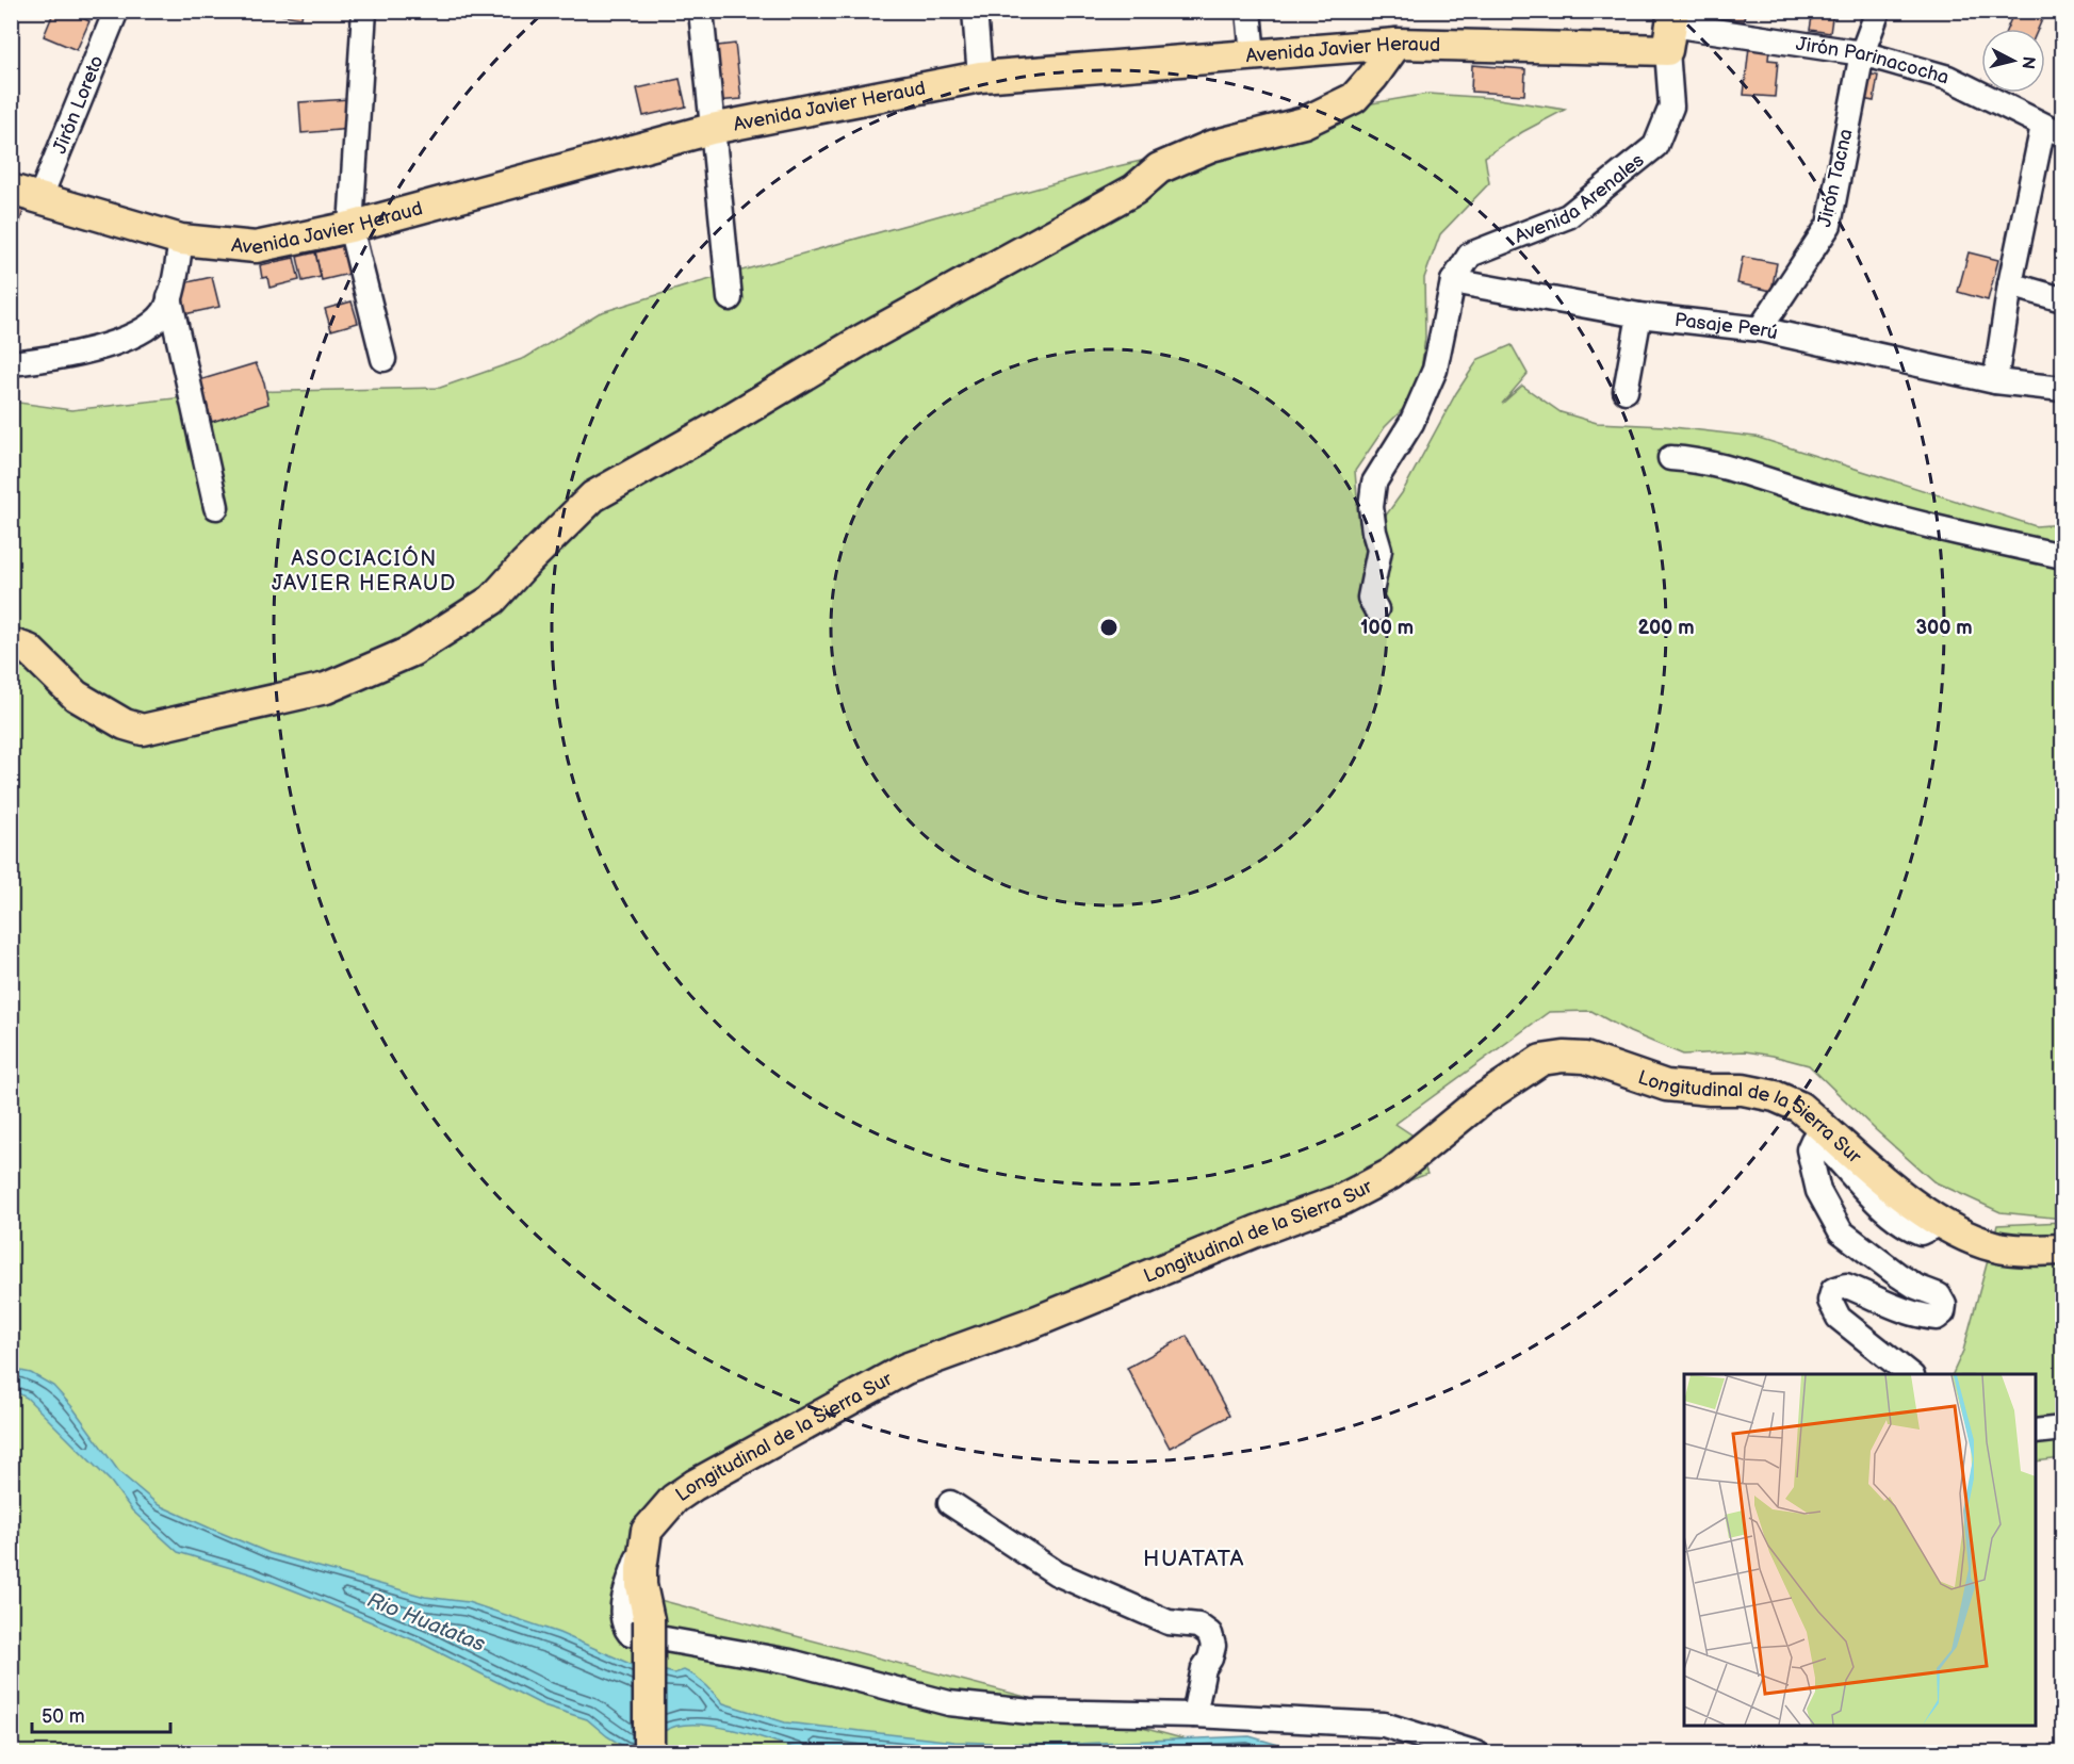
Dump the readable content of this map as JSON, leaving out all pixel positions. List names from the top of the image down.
{
  "streets": {
    "main road": ["Avenida Javier Heraud", "Longitudinal de la Sierra Sur"],
    "street": [
      "Jirón Parinacocha",
      "Jirón Loreto",
      "Jirón Tacna",
      "Avenida Arenales",
      "Pasaje Perú"
    ]
  },
  "crossings": [
    ["Avenida Javier Heraud", "Jirón Parinacocha"],
    ["Avenida Javier Heraud", "Jirón Loreto"],
    ["Avenida Javier Heraud", "Avenida Arenales"],
    ["Jirón Parinacocha", "Jirón Tacna"],
    ["Jirón Parinacocha", "Avenida Arenales"],
    ["Jirón Tacna", "Pasaje Perú"],
    ["Avenida Arenales", "Pasaje Perú"]
  ],
  "districts": ["ASOCIACIÓN JAVIER HERAUD", "HUATATA"],
  "water": ["Rio Huatatas"],
  "scale_bar": "50 m",
  "north": "right",
  "rings": ["100 m", "200 m", "300 m"]
}
